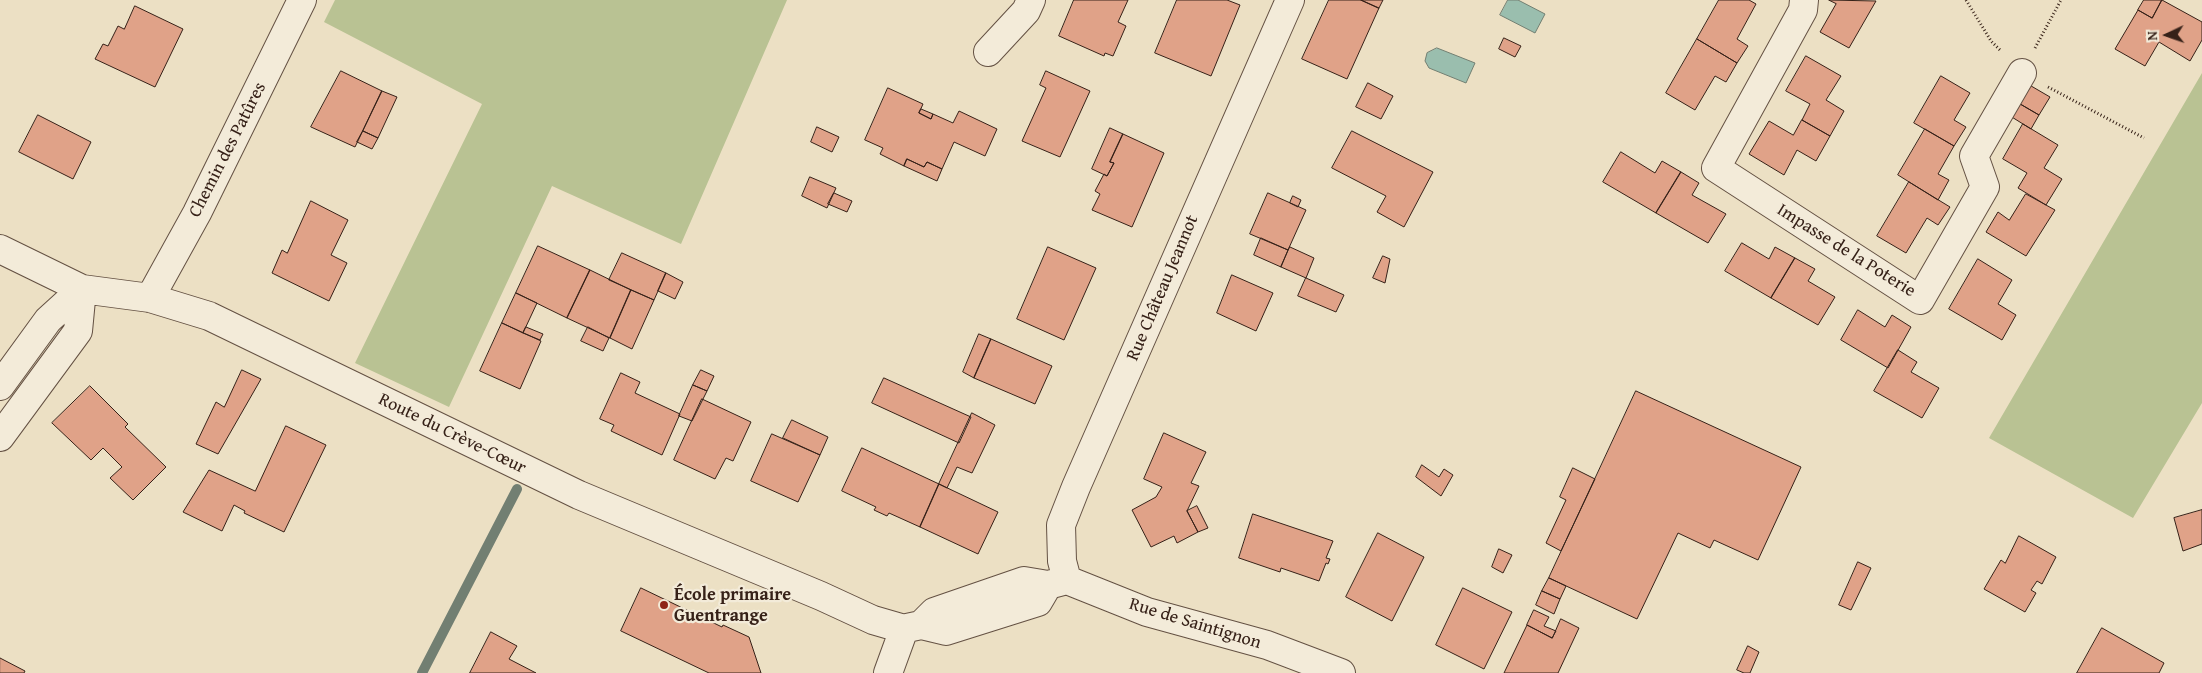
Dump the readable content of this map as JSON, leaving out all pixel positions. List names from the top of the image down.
{
  "streets": {
    "street": [
      "Chemin des Patûres",
      "Impasse de la Poterie",
      "Rue Château Jeannot",
      "Route du Crève-Cœur",
      "Rue de Saintignon"
    ]
  },
  "crossings": [
    ["Chemin des Patûres", "Route du Crève-Cœur"],
    ["Rue Château Jeannot", "Rue de Saintignon"],
    ["Route du Crève-Cœur", "Rue de Saintignon"]
  ],
  "places": ["École primaire Guentrange"],
  "north": "left"
}
